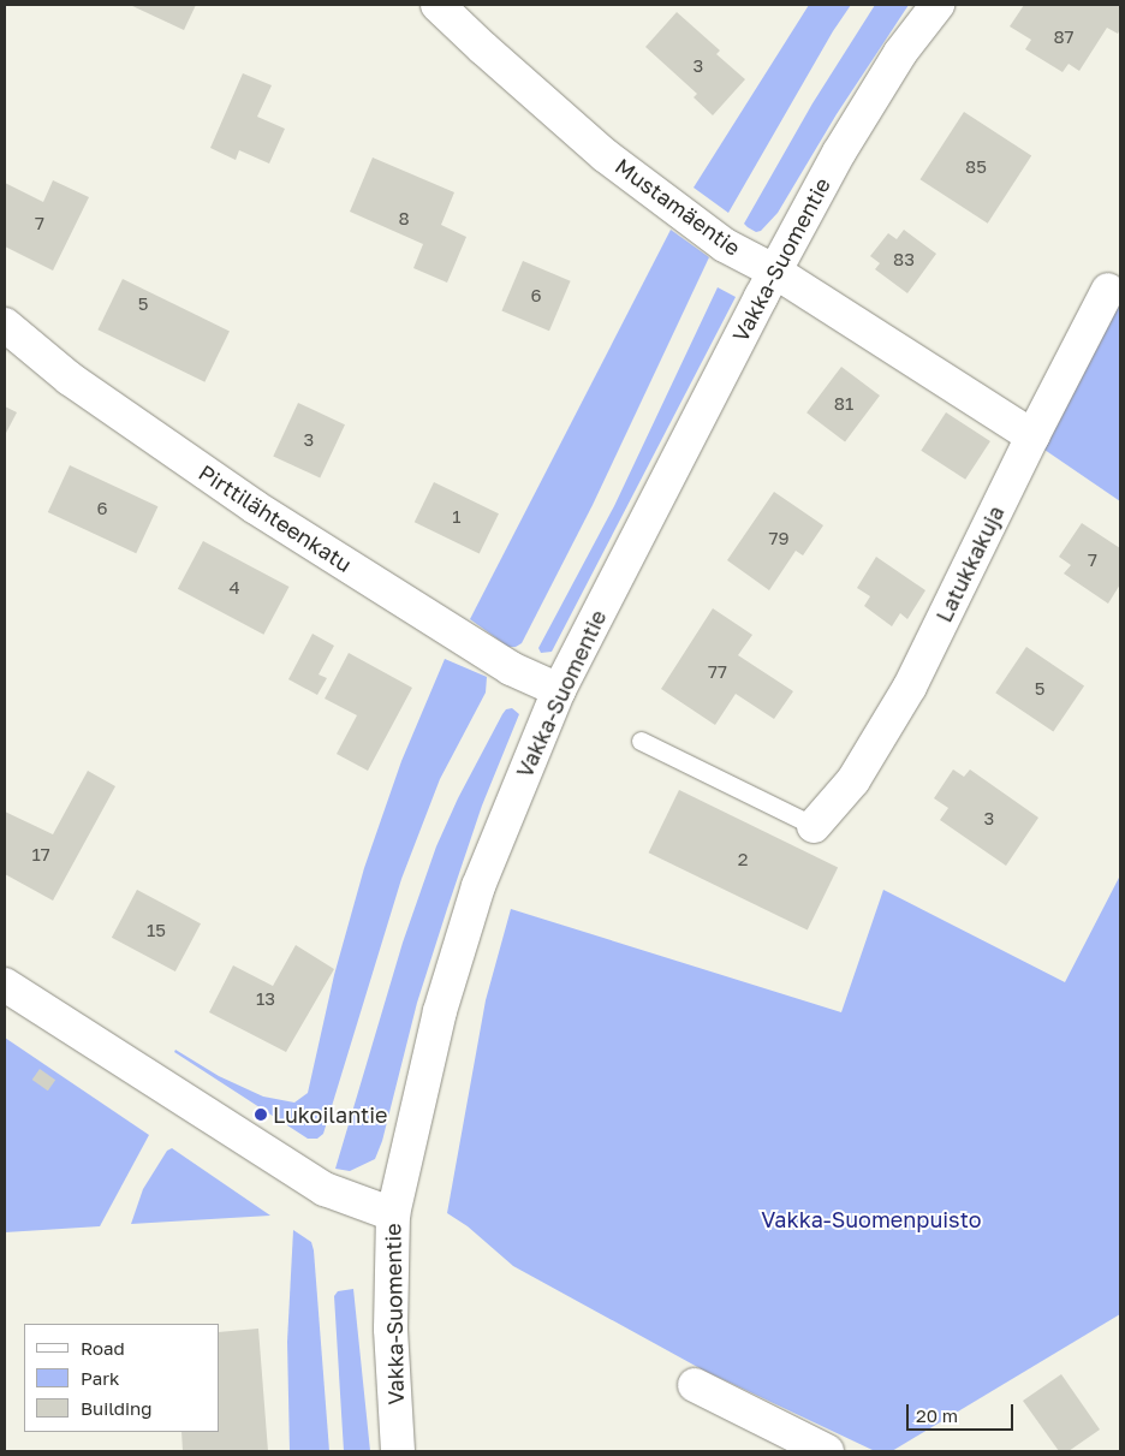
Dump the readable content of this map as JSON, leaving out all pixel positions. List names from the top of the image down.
{
  "streets": {
    "street": [
      "Mustamäentie",
      "Vakka-Suomentie",
      "Pirttilähteenkatu",
      "Latukkakuja"
    ]
  },
  "crossings": [
    ["Mustamäentie", "Vakka-Suomentie"],
    ["Mustamäentie", "Latukkakuja"],
    ["Vakka-Suomentie", "Pirttilähteenkatu"]
  ],
  "parks": ["Vakka-Suomenpuisto"],
  "places": ["Lukoilantie"],
  "house_numbers": [
    "87",
    "3",
    "85",
    "8",
    "7",
    "83",
    "6",
    "5",
    "81",
    "3",
    "6",
    "1",
    "79",
    "7",
    "4",
    "77",
    "5",
    "3",
    "17",
    "2",
    "15",
    "13"
  ],
  "legend": ["Road", "Park", "Building"],
  "scale_bar": "20 m"
}
